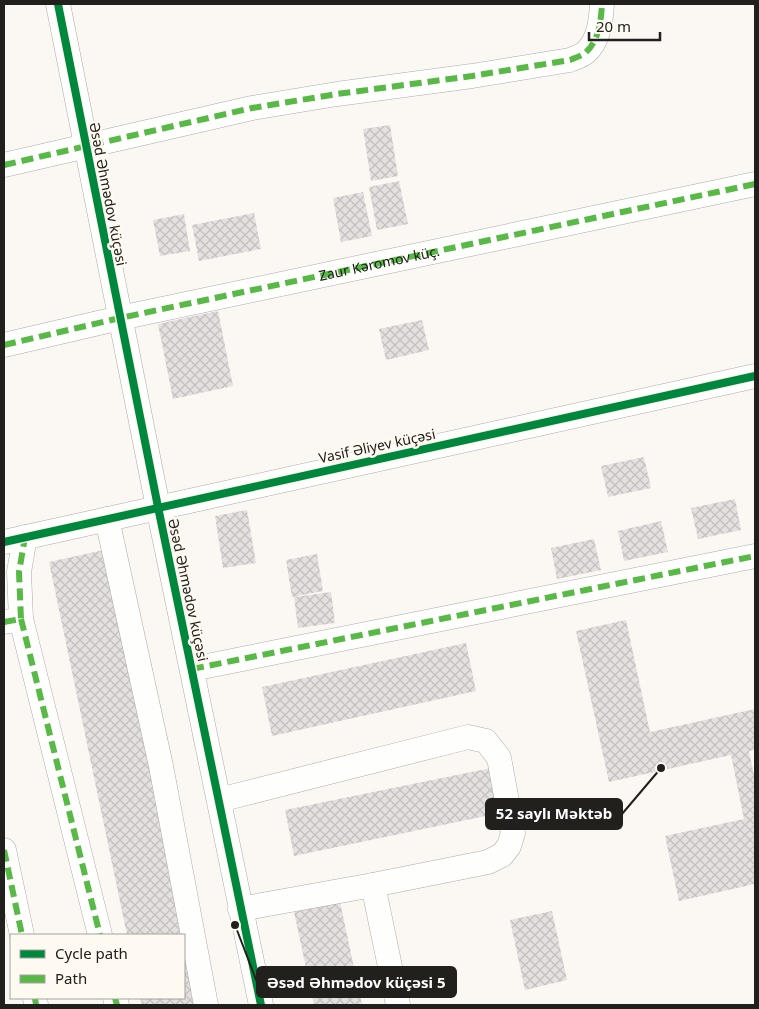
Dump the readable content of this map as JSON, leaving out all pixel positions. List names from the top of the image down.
{
  "streets": {
    "street": ["Əsəd Əhmədov küçəsi", "Zaur Kəromov küç.", "Vasif Əliyev küçəsi"]
  },
  "crossings": [
    ["Əsəd Əhmədov küçəsi", "Zaur Kəromov küç."],
    ["Əsəd Əhmədov küçəsi", "Vasif Əliyev küçəsi"]
  ],
  "places": ["52 saylı Məktəb", "Əsəd Əhmədov küçəsi 5"],
  "legend": ["Cycle path", "Path"],
  "scale_bar": "20 m"
}
